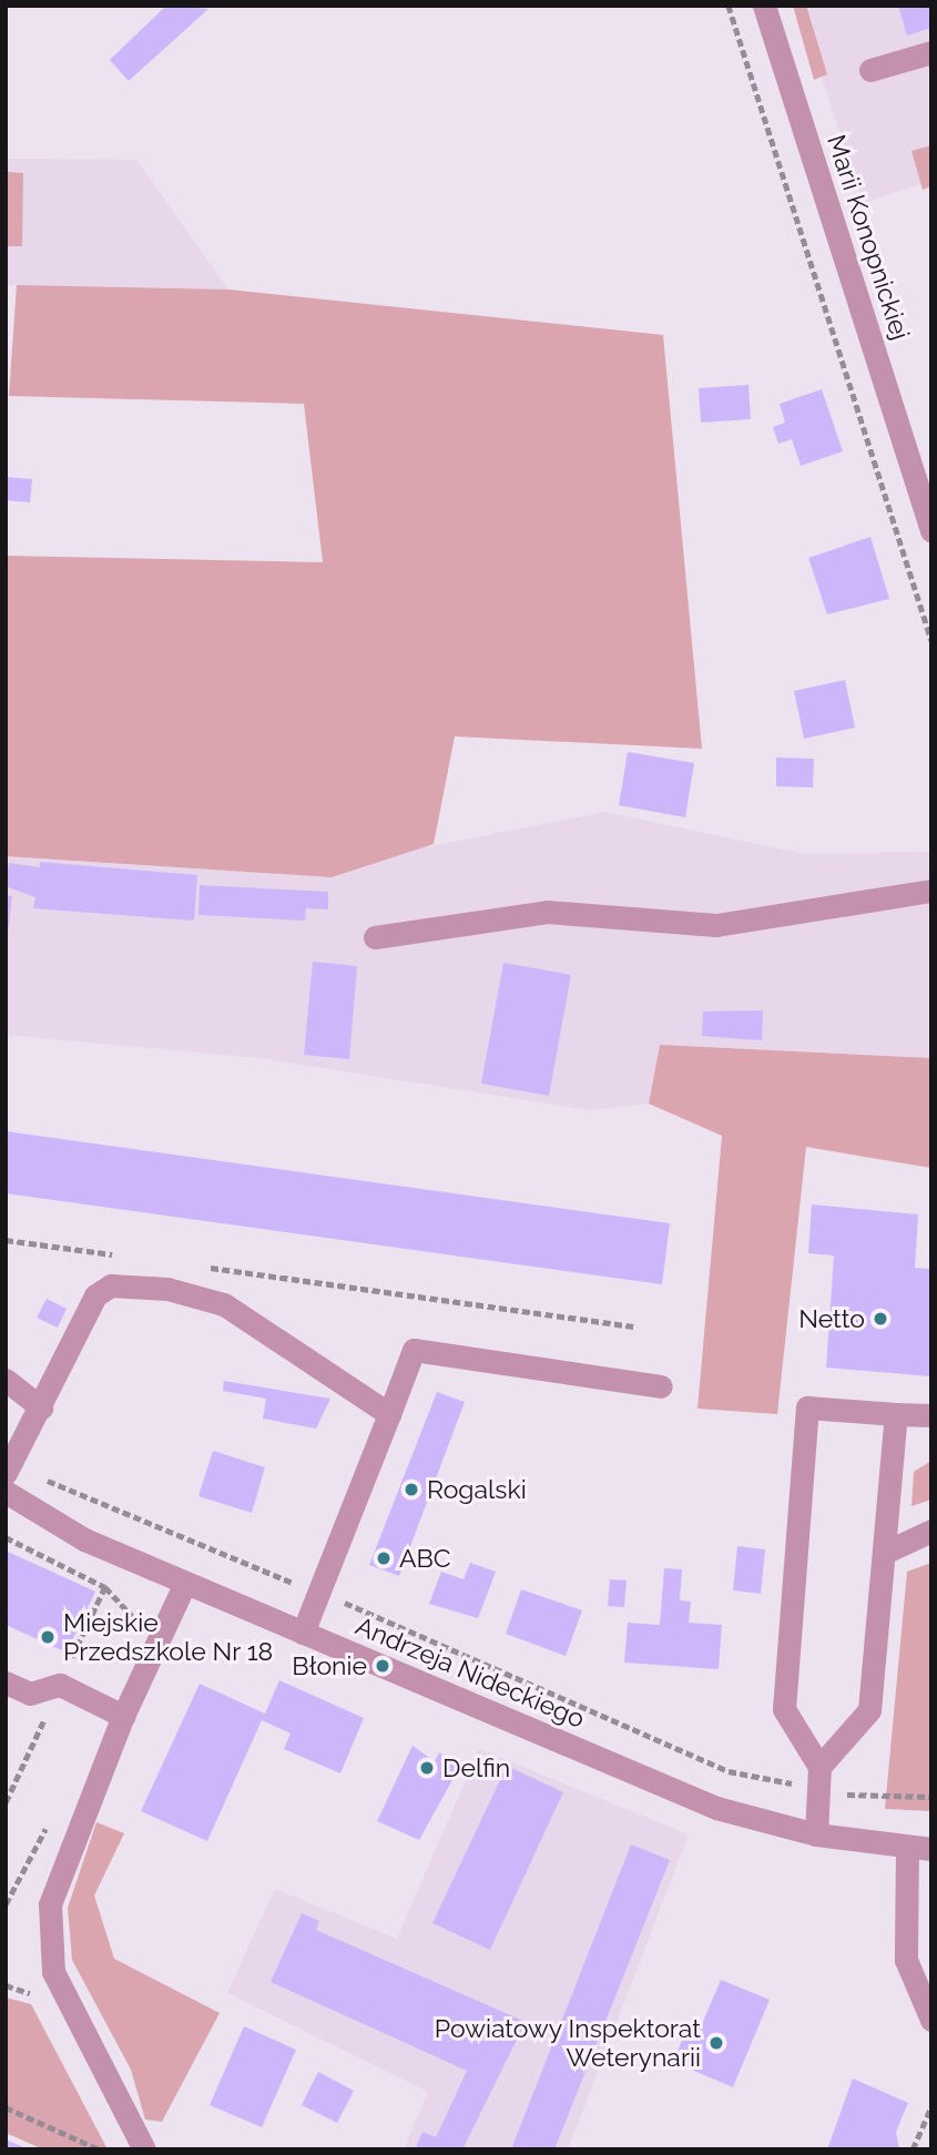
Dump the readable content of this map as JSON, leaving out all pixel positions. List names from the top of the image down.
{
  "streets": {
    "street": ["Marii Konopnickiej", "Andrzeja Nideckiego"]
  },
  "places": [
    "Netto",
    "Rogalski",
    "ABC",
    "Miejskie Przedszkole Nr 18",
    "Błonie",
    "Delfin",
    "Powiatowy Inspektorat Weterynarii"
  ]
}
